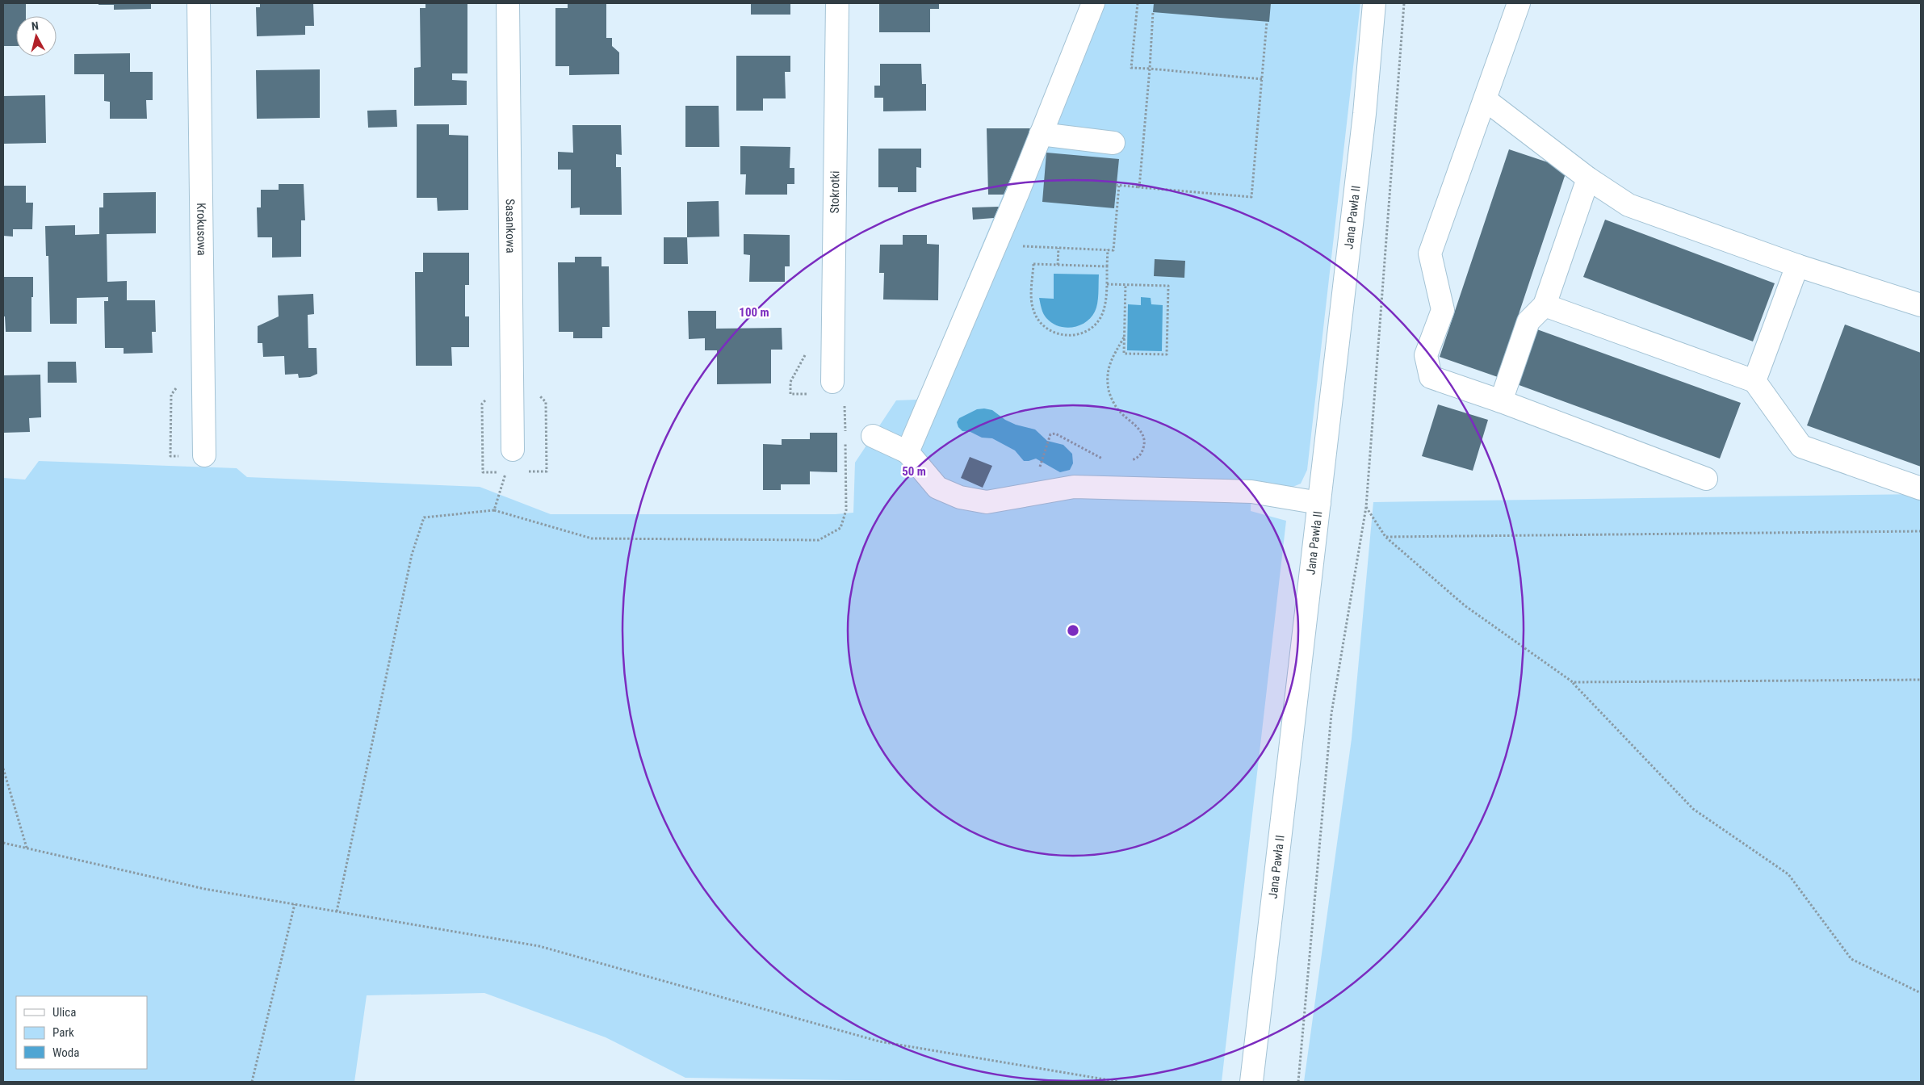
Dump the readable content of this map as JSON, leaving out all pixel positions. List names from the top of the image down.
{
  "streets": {
    "street": [
      "Stokrotki",
      "Jana Pawła II",
      "Sasankowa",
      "Krokusowa"
    ]
  },
  "legend": ["Ulica", "Park", "Woda"],
  "north": "top",
  "rings": ["100 m", "50 m"]
}
